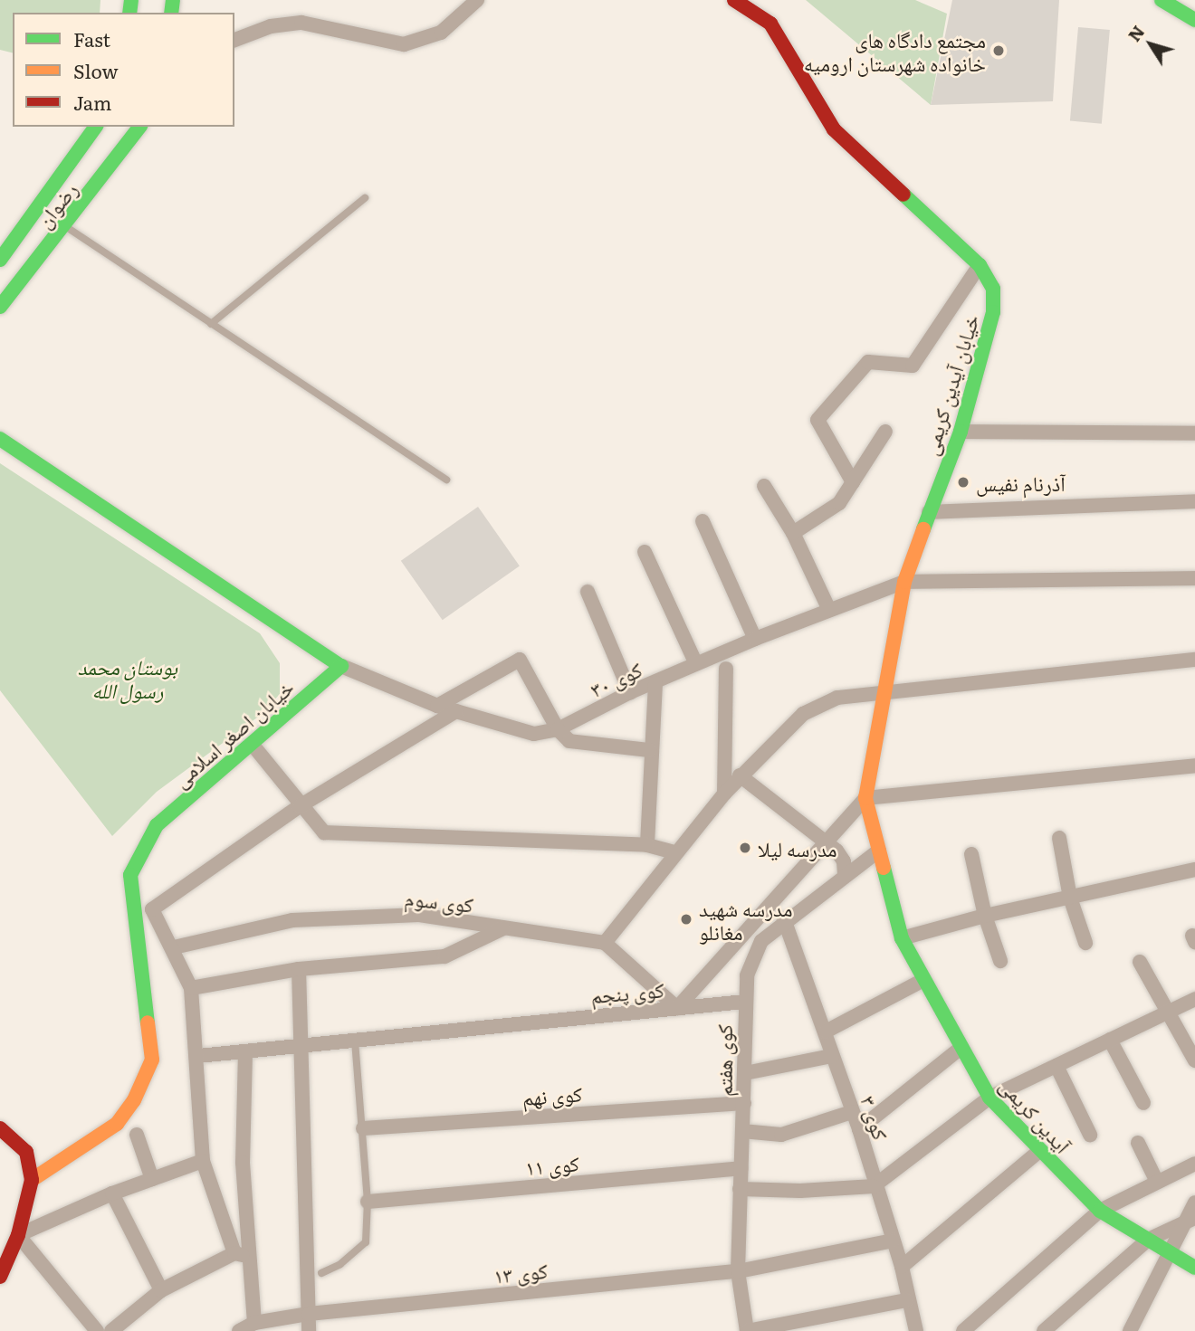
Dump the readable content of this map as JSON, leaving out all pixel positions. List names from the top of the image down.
{
  "streets": {
    "street": [
      "رضوان",
      "خیابان آیدین کریمی",
      "کوی ۳۰",
      "خیابان اصغر اسلامی",
      "کوی سوم",
      "کوی پنجم",
      "کوی هفتم",
      "کوی نهم",
      "آیدین کریمی",
      "کوی ۳",
      "کوی ۱۱",
      "کوی ۱۳"
    ]
  },
  "crossings": [
    ["خیابان آیدین کریمی", "کوی ۳۰"],
    ["خیابان آیدین کریمی", "کوی پنجم"],
    ["خیابان آیدین کریمی", "آیدین کریمی"],
    ["کوی ۳۰", "خیابان اصغر اسلامی"],
    ["کوی پنجم", "آیدین کریمی"],
    ["کوی هفتم", "کوی نهم"],
    ["کوی هفتم", "آیدین کریمی"],
    ["کوی هفتم", "کوی ۳"],
    ["کوی هفتم", "کوی ۱۱"],
    ["کوی هفتم", "کوی ۱۳"],
    ["کوی ۳", "کوی ۱۳"]
  ],
  "parks": ["بوستان محمد رسول الله"],
  "places": [
    "مجتمع دادگاه های خانواده شهرستان ارومیه",
    "آذرنام نفیس",
    "مدرسه لیلا",
    "مدرسه شهید مغانلو"
  ],
  "legend": ["Fast", "Slow", "Jam"],
  "north": "top left"
}
